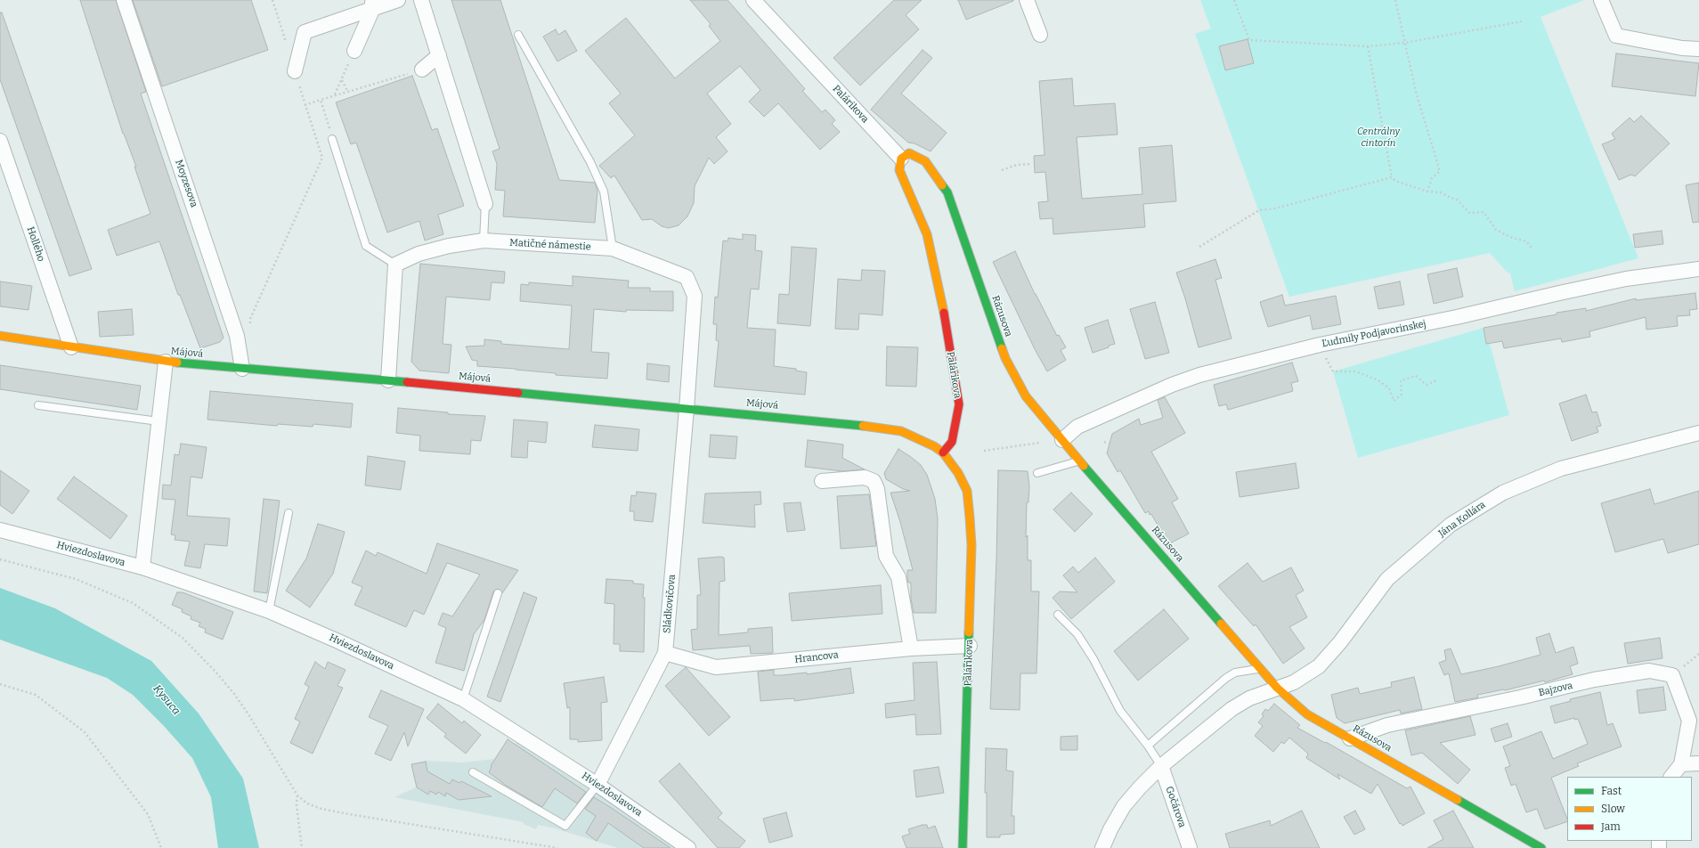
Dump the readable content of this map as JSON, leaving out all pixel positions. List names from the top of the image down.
{
  "streets": {
    "main road": ["Palárikova", "Rázusova", "Májová"],
    "street": [
      "Moyzesova",
      "Hollého",
      "Matičné námestie",
      "Ľudmily Podjavorinskej",
      "Jána Kollára",
      "Hviezdoslavova",
      "Sládkovičova",
      "Hrancova",
      "Bajzova",
      "Gočárova"
    ]
  },
  "crossings": [
    ["Palárikova", "Rázusova"],
    ["Palárikova", "Májová"],
    ["Palárikova", "Hrancova"],
    ["Moyzesova", "Májová"],
    ["Hollého", "Májová"],
    ["Matičné námestie", "Májová"],
    ["Matičné námestie", "Sládkovičova"],
    ["Rázusova", "Ľudmily Podjavorinskej"],
    ["Rázusova", "Jána Kollára"],
    ["Rázusova", "Bajzova"],
    ["Májová", "Sládkovičova"],
    ["Jána Kollára", "Gočárova"],
    ["Hviezdoslavova", "Sládkovičova"],
    ["Sládkovičova", "Hrancova"]
  ],
  "water": ["Kysuca"],
  "parks": ["Centrálny cintorín"],
  "legend": ["Fast", "Slow", "Jam"]
}
